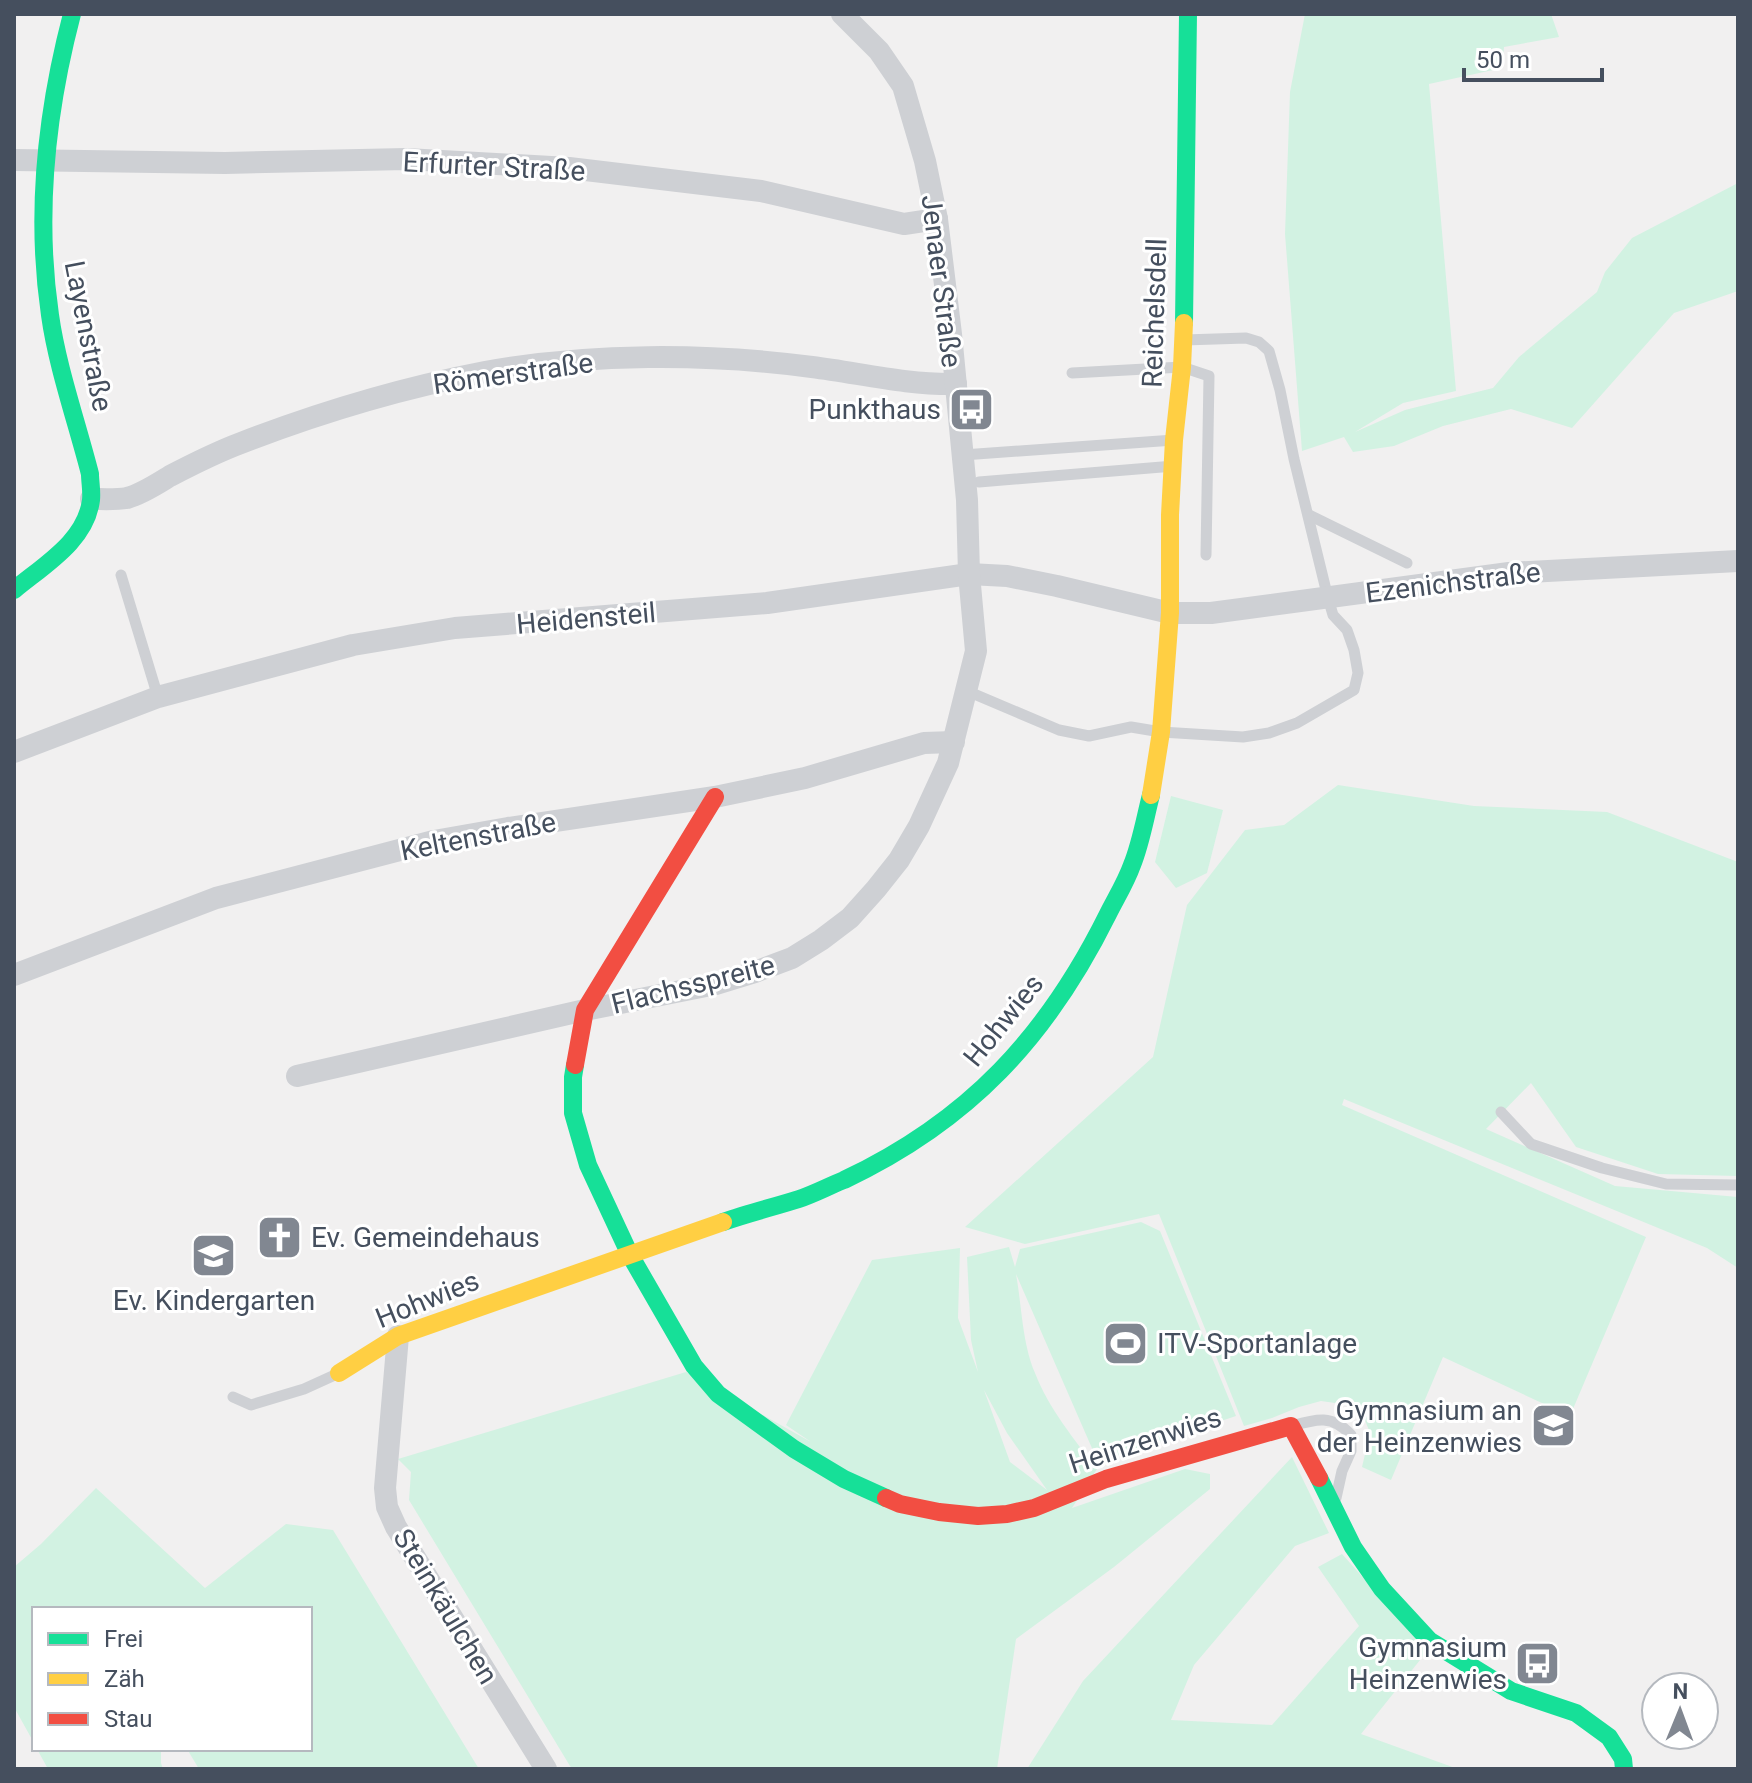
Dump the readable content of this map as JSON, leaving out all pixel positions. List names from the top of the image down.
{
  "streets": {
    "street": [
      "Erfurter Straße",
      "Jenaer Straße",
      "Reichelsdell",
      "Layenstraße",
      "Römerstraße",
      "Ezenichstraße",
      "Heidensteil",
      "Keltenstraße",
      "Flachsspreite",
      "Hohwies",
      "Heinzenwies",
      "Steinkäulchen"
    ]
  },
  "crossings": [
    ["Erfurter Straße", "Jenaer Straße"],
    ["Erfurter Straße", "Layenstraße"],
    ["Jenaer Straße", "Römerstraße"],
    ["Jenaer Straße", "Heidensteil"],
    ["Jenaer Straße", "Flachsspreite"],
    ["Reichelsdell", "Ezenichstraße"],
    ["Reichelsdell", "Heidensteil"],
    ["Reichelsdell", "Hohwies"],
    ["Layenstraße", "Römerstraße"],
    ["Ezenichstraße", "Heidensteil"],
    ["Ezenichstraße", "Hohwies"],
    ["Heidensteil", "Flachsspreite"],
    ["Heidensteil", "Hohwies"],
    ["Keltenstraße", "Flachsspreite"],
    ["Hohwies", "Heinzenwies"],
    ["Hohwies", "Steinkäulchen"]
  ],
  "places": {
    "bus stop": ["Punkthaus", "Gymnasium Heinzenwies"],
    "church": ["Ev. Gemeindehaus"],
    "school or university": ["Ev. Kindergarten", "Gymnasium an der Heinzenwies"],
    "sports": ["ITV-Sportanlage"]
  },
  "legend": ["Frei", "Zäh", "Stau"],
  "scale_bar": "50 m",
  "north": "top"
}
